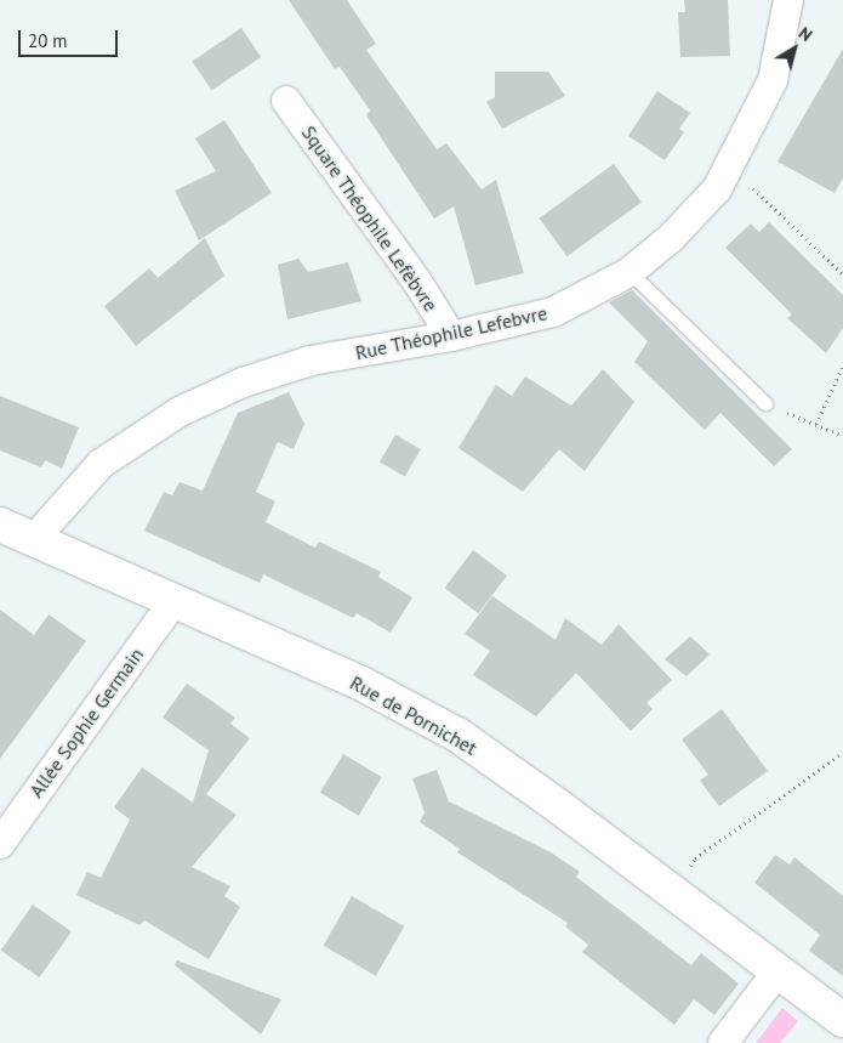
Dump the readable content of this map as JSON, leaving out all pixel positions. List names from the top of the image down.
{
  "streets": {
    "main road": ["Rue de Pornichet"],
    "street": ["Square Théophile Lefèbvre", "Rue Théophile Lefebvre", "Allée Sophie Germain"]
  },
  "crossings": [
    ["Square Théophile Lefèbvre", "Rue Théophile Lefebvre"],
    ["Rue Théophile Lefebvre", "Rue de Pornichet"],
    ["Rue de Pornichet", "Allée Sophie Germain"]
  ],
  "scale_bar": "20 m",
  "north": "top right"
}
